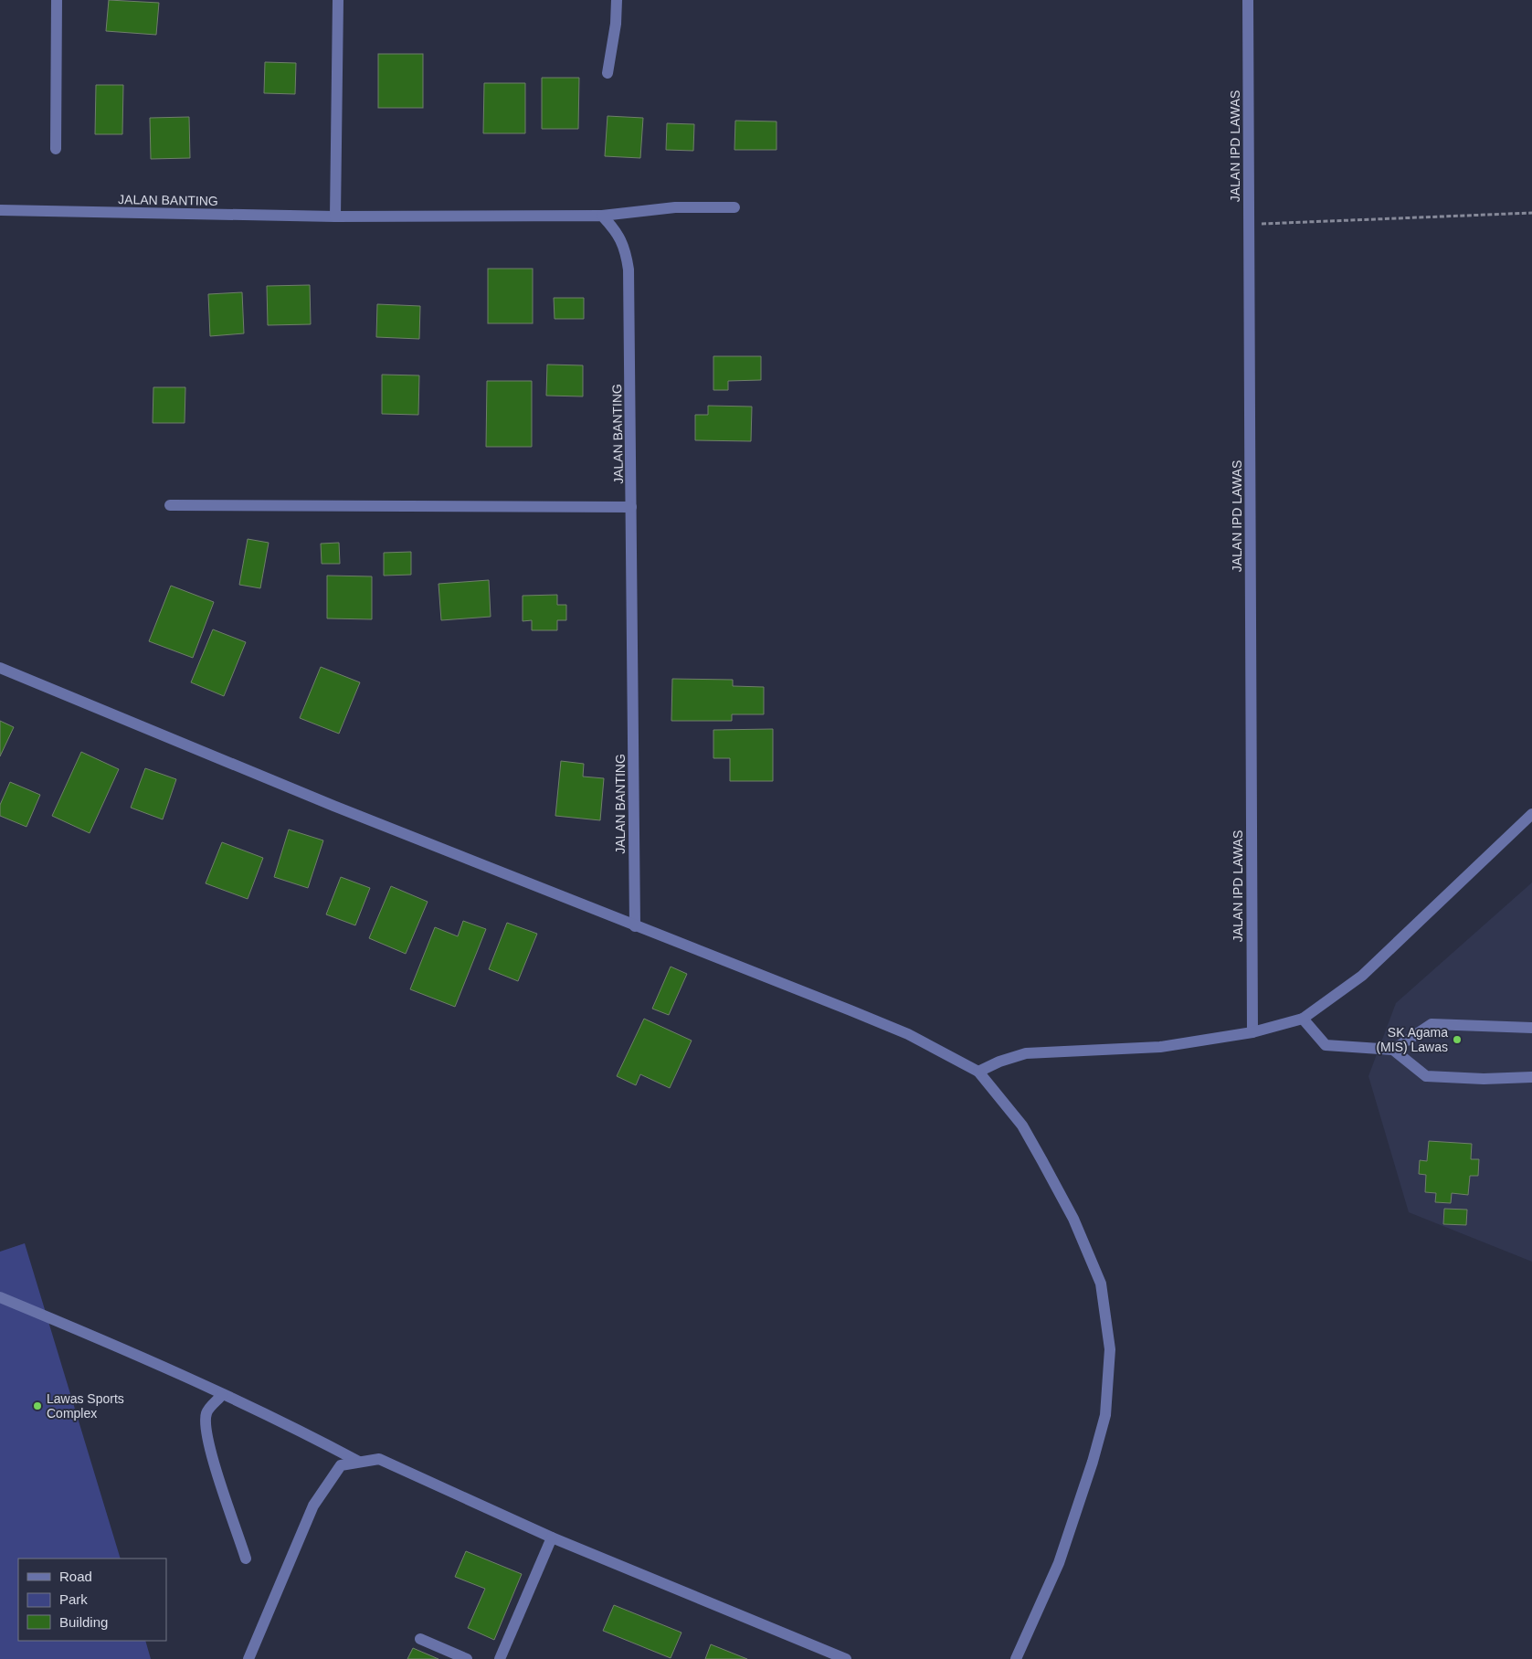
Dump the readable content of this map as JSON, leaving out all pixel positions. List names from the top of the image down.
{
  "streets": {
    "street": ["JALAN IPD LAWAS", "JALAN BANTING"]
  },
  "places": ["SK Agama (MIS) Lawas", "Lawas Sports Complex"],
  "legend": ["Road", "Park", "Building"]
}
